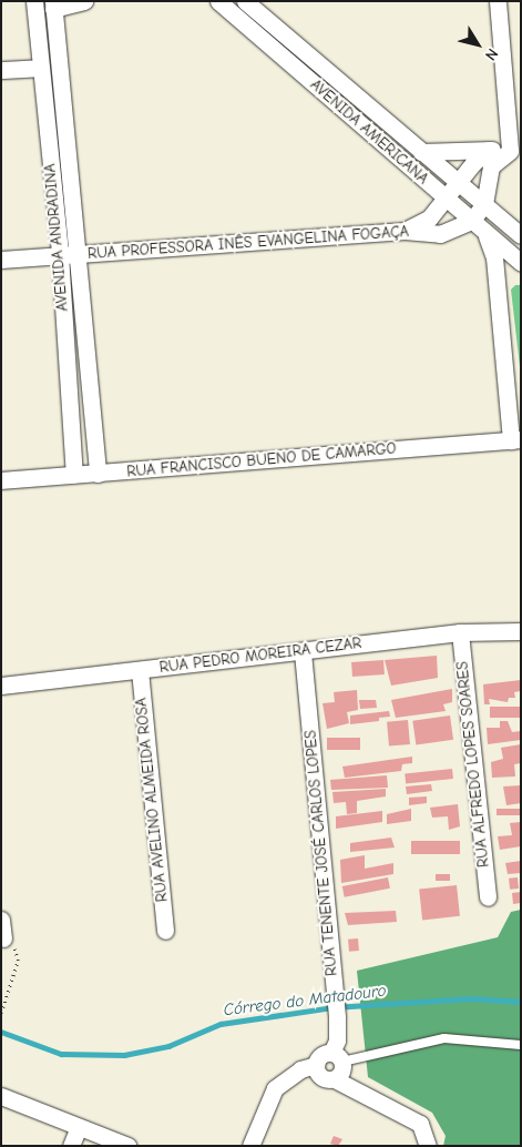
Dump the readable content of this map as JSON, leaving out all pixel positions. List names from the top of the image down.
{
  "streets": {
    "street": [
      "AVENIDA AMERICANA",
      "AVENIDA ANDRADINA",
      "RUA PROFESSORA INÊS EVANGELINA FOGAÇA",
      "RUA FRANCISCO BUENO DE CAMARGO",
      "RUA PEDRO MOREIRA CEZAR",
      "RUA ALFREDO LOPES SOARES",
      "RUA AVELINO ALMEIDA ROSA",
      "RUA TENENTE JOSÉ CARLOS LOPES"
    ]
  },
  "crossings": [
    ["AVENIDA AMERICANA", "RUA PROFESSORA INÊS EVANGELINA FOGAÇA"],
    ["AVENIDA ANDRADINA", "RUA PROFESSORA INÊS EVANGELINA FOGAÇA"],
    ["AVENIDA ANDRADINA", "RUA FRANCISCO BUENO DE CAMARGO"],
    ["RUA PEDRO MOREIRA CEZAR", "RUA ALFREDO LOPES SOARES"],
    ["RUA PEDRO MOREIRA CEZAR", "RUA AVELINO ALMEIDA ROSA"],
    ["RUA PEDRO MOREIRA CEZAR", "RUA TENENTE JOSÉ CARLOS LOPES"]
  ],
  "water": ["Córrego do Matadouro"],
  "north": "bottom right"
}
